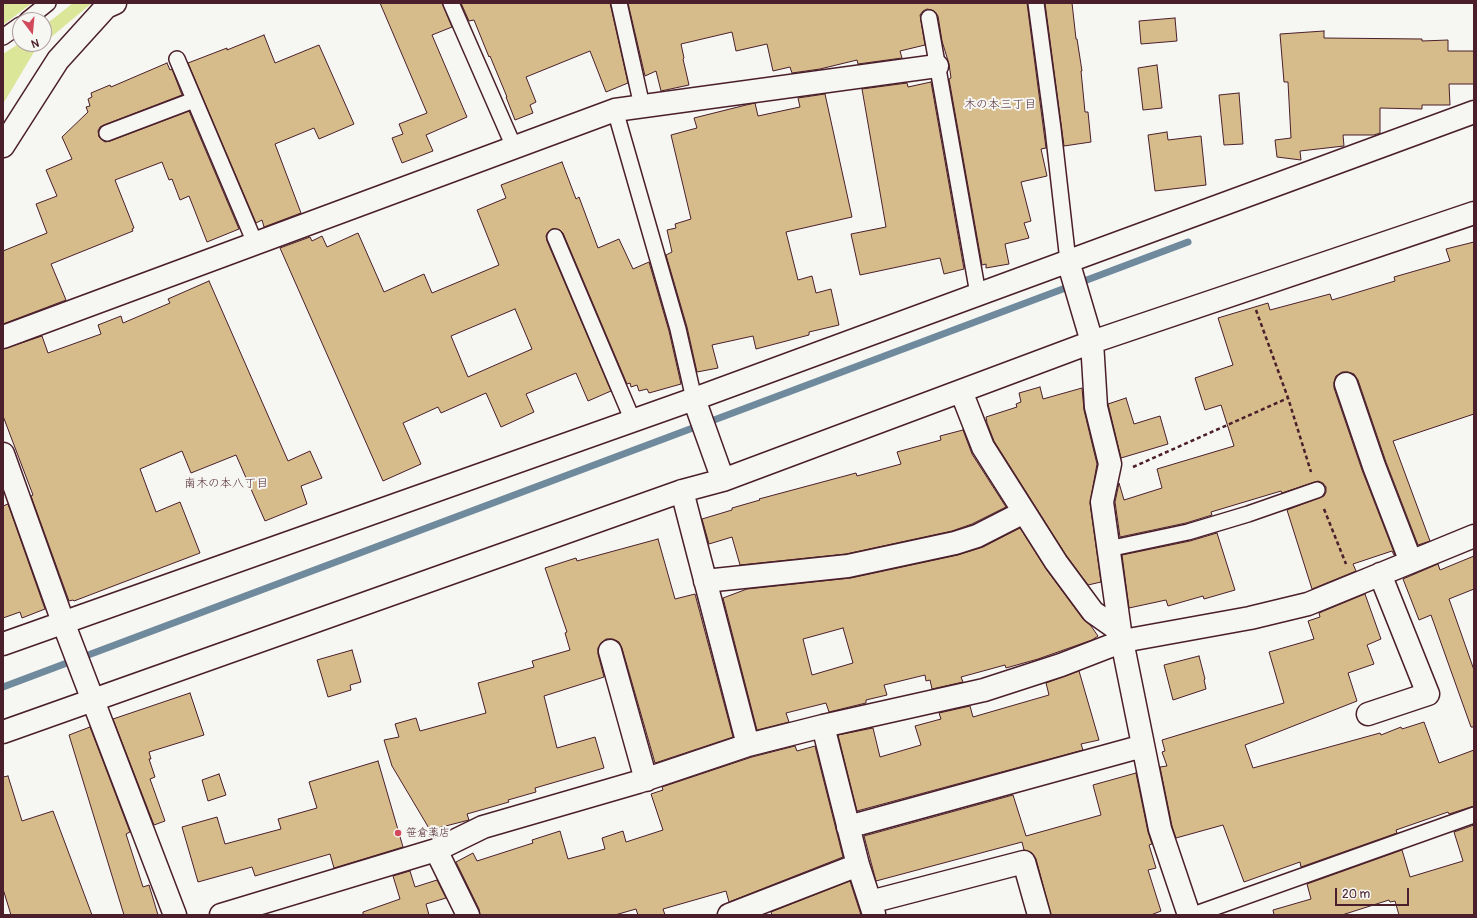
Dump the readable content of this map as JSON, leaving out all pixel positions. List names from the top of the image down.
{
  "districts": ["木の本三丁目", "南木の本八丁目"],
  "places": ["笹倉薬店"],
  "scale_bar": "20 m",
  "north": "bottom"
}
